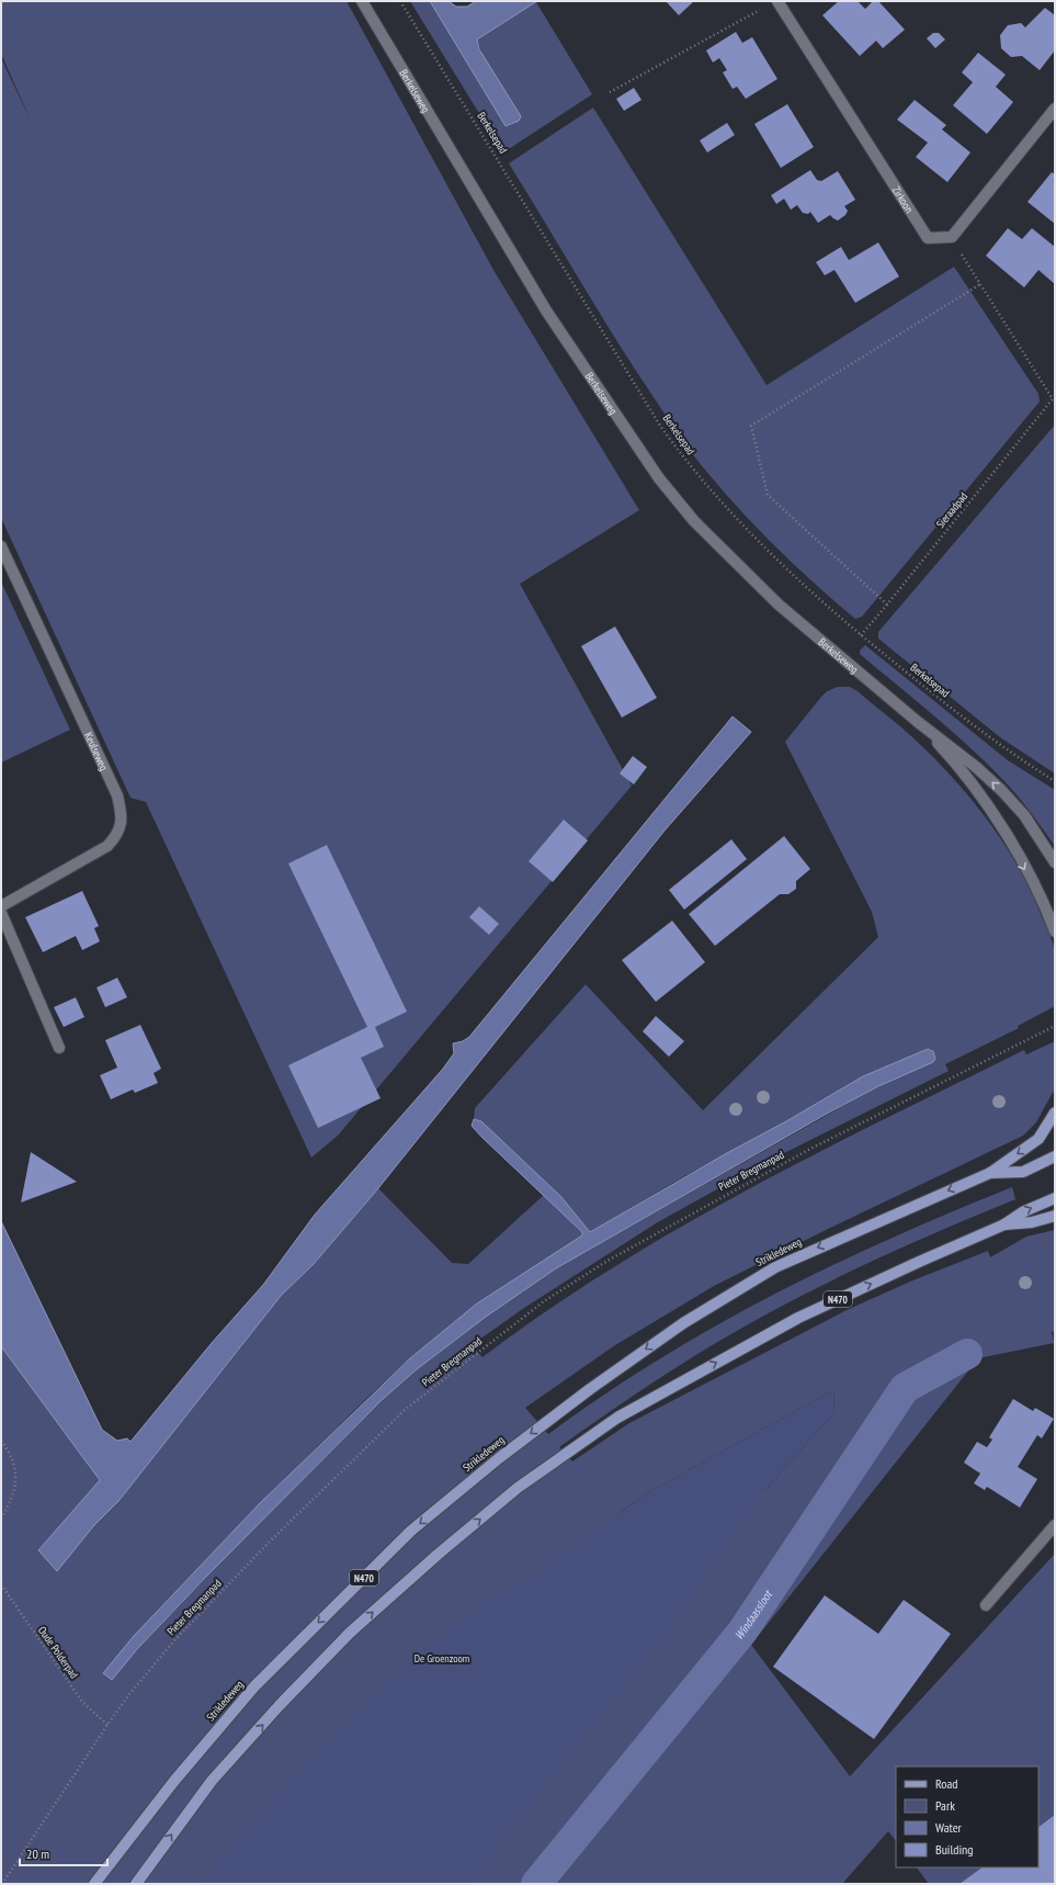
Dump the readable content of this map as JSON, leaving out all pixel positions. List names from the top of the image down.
{
  "streets": {
    "main road": ["Strikledeweg", "N470"],
    "street": ["Berkelseweg", "Zirkoon", "Keulseweg"],
    "path": [
      "Berkelsepad",
      "Sieraadpad",
      "Pieter Bregmanpad",
      "Oude Polderpad"
    ]
  },
  "crossings": [
    ["Berkelsepad", "Sieraadpad"],
    ["Pieter Bregmanpad", "Oude Polderpad"]
  ],
  "water": ["Windaassloot"],
  "parks": ["De Groenzoom"],
  "legend": [
    "Road",
    "Park",
    "Water",
    "Building"
  ],
  "scale_bar": "20 m"
}
